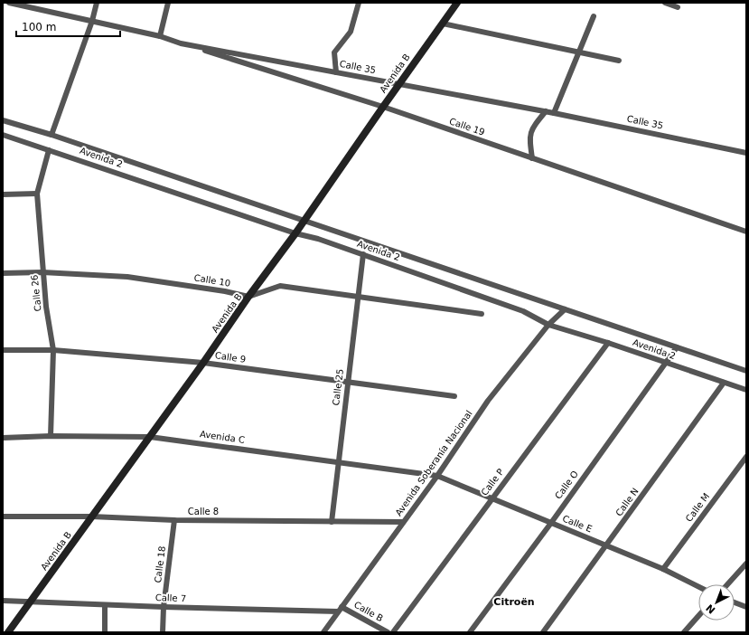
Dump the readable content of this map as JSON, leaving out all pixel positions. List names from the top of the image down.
{
  "streets": {
    "street": [
      "Calle 35",
      "Avenida B",
      "Calle 19",
      "Avenida 2",
      "Calle 10",
      "Calle 26",
      "Calle 9",
      "Calle 25",
      "Avenida C",
      "Avenida Soberanía Nacional",
      "Calle P",
      "Calle O",
      "Calle N",
      "Calle M",
      "Calle 8",
      "Calle E",
      "Calle 18",
      "Calle 7",
      "Calle B"
    ]
  },
  "crossings": [
    ["Calle 35", "Avenida B"],
    ["Calle 35", "Calle 19"],
    ["Avenida B", "Calle 19"],
    ["Avenida B", "Avenida 2"],
    ["Avenida B", "Calle 10"],
    ["Avenida B", "Calle 9"],
    ["Avenida B", "Avenida C"],
    ["Avenida B", "Calle 8"],
    ["Avenida B", "Calle 7"],
    ["Avenida 2", "Calle 26"],
    ["Avenida 2", "Calle 25"],
    ["Avenida 2", "Avenida Soberanía Nacional"],
    ["Avenida 2", "Calle P"],
    ["Avenida 2", "Calle O"],
    ["Avenida 2", "Calle N"],
    ["Calle 10", "Calle 26"],
    ["Calle 26", "Calle 9"],
    ["Calle 26", "Avenida C"],
    ["Calle 9", "Calle 25"],
    ["Calle 25", "Avenida C"],
    ["Calle 25", "Calle 8"],
    ["Avenida C", "Avenida Soberanía Nacional"],
    ["Avenida C", "Calle E"],
    ["Avenida Soberanía Nacional", "Calle 8"],
    ["Avenida Soberanía Nacional", "Calle E"],
    ["Avenida Soberanía Nacional", "Calle 7"],
    ["Avenida Soberanía Nacional", "Calle B"],
    ["Calle P", "Calle E"],
    ["Calle O", "Calle E"],
    ["Calle N", "Calle E"],
    ["Calle M", "Calle E"],
    ["Calle 8", "Calle 18"],
    ["Calle 18", "Calle 7"],
    ["Calle 7", "Calle B"]
  ],
  "districts": ["Citroën"],
  "scale_bar": "100 m",
  "north": "bottom left"
}
